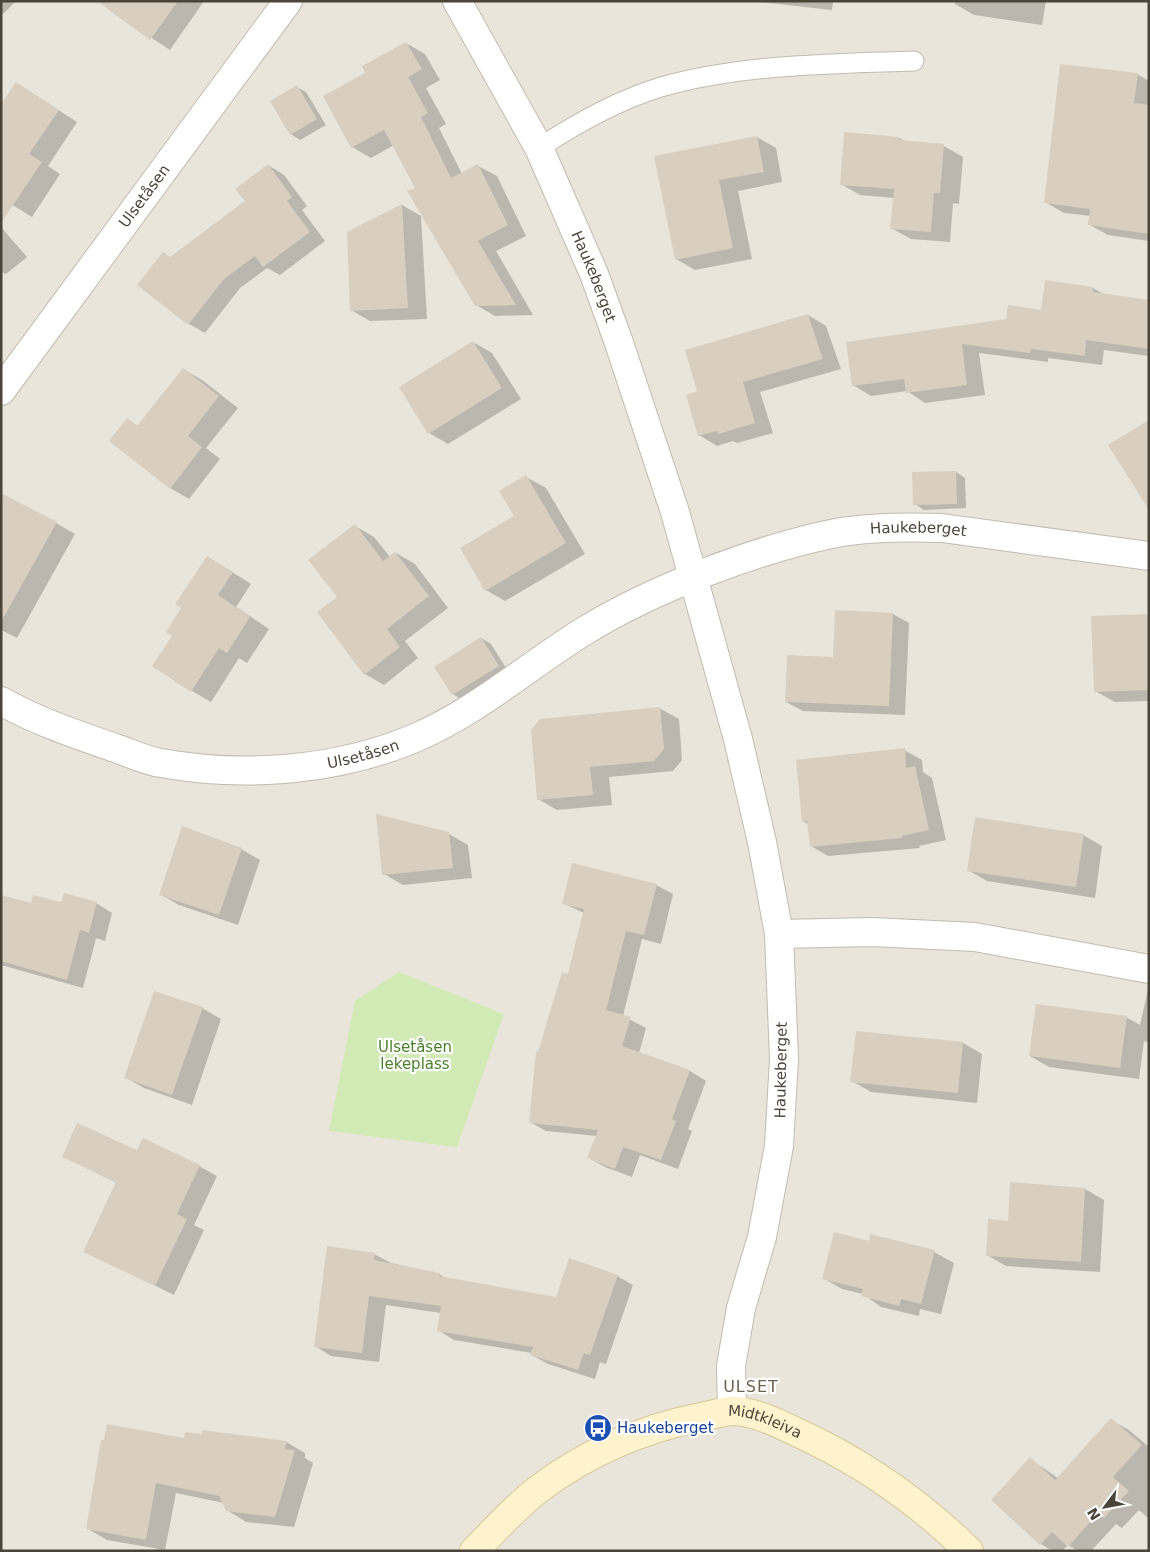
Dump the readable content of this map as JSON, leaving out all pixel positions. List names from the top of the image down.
{
  "streets": {
    "street": ["Ulsetåsen", "Haukeberget", "Midtkleiva"]
  },
  "crossings": [
    ["Ulsetåsen", "Haukeberget"],
    ["Haukeberget", "Midtkleiva"]
  ],
  "districts": ["ULSET"],
  "parks": ["Ulsetåsen lekeplass"],
  "places": {
    "bus stop": ["Haukeberget"]
  },
  "north": "bottom left"
}
